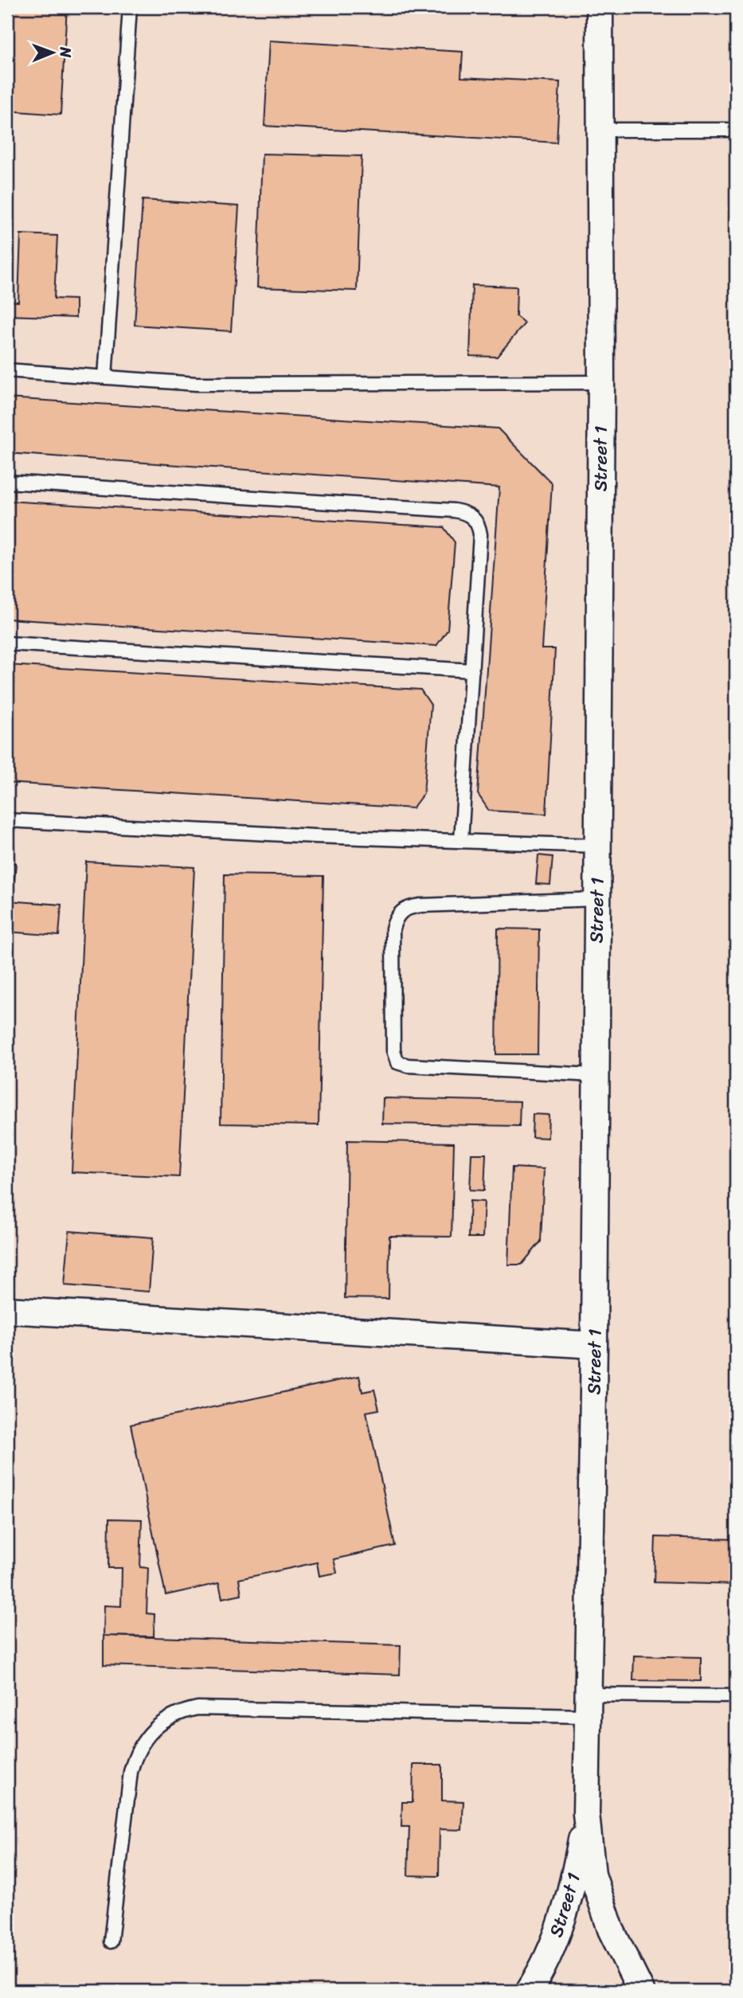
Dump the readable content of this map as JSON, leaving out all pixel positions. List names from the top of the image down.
{
  "streets": {
    "street": ["Street 1"]
  },
  "north": "right"
}
